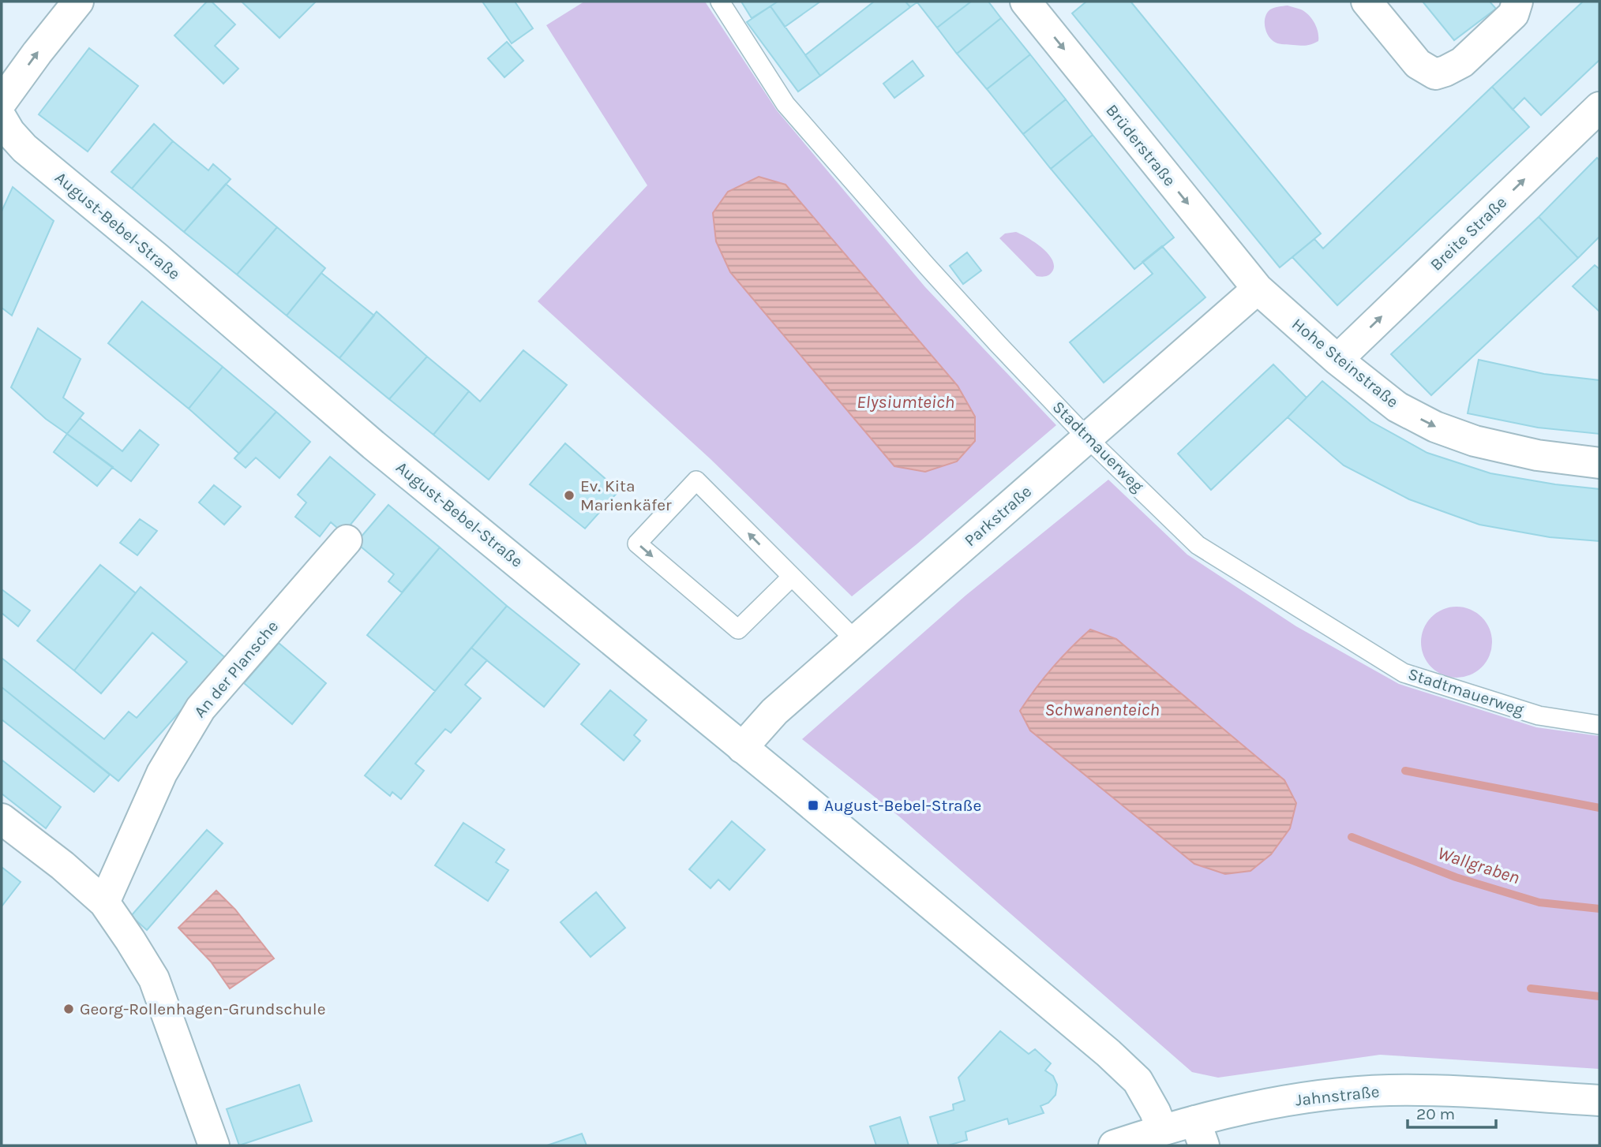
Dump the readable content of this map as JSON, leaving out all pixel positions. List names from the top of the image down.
{
  "streets": {
    "street": [
      "Brüderstraße",
      "August-Bebel-Straße",
      "Breite Straße",
      "Hohe Steinstraße",
      "Parkstraße",
      "An der Plansche",
      "Jahnstraße"
    ],
    "lane": ["Stadtmauerweg"]
  },
  "crossings": [
    ["Brüderstraße", "Hohe Steinstraße"],
    ["Brüderstraße", "Parkstraße"],
    ["August-Bebel-Straße", "Parkstraße"],
    ["August-Bebel-Straße", "Jahnstraße"],
    ["Breite Straße", "Hohe Steinstraße"],
    ["Hohe Steinstraße", "Parkstraße"],
    ["Stadtmauerweg", "Parkstraße"]
  ],
  "one_way": ["Brüderstraße", "Breite Straße", "Hohe Steinstraße"],
  "water": ["Elysiumteich", "Schwanenteich", "Wallgraben"],
  "places": {
    "other": ["Ev. Kita Marienkäfer", "Georg-Rollenhagen-Grundschule"],
    "transit": ["August-Bebel-Straße"]
  },
  "scale_bar": "20 m"
}
